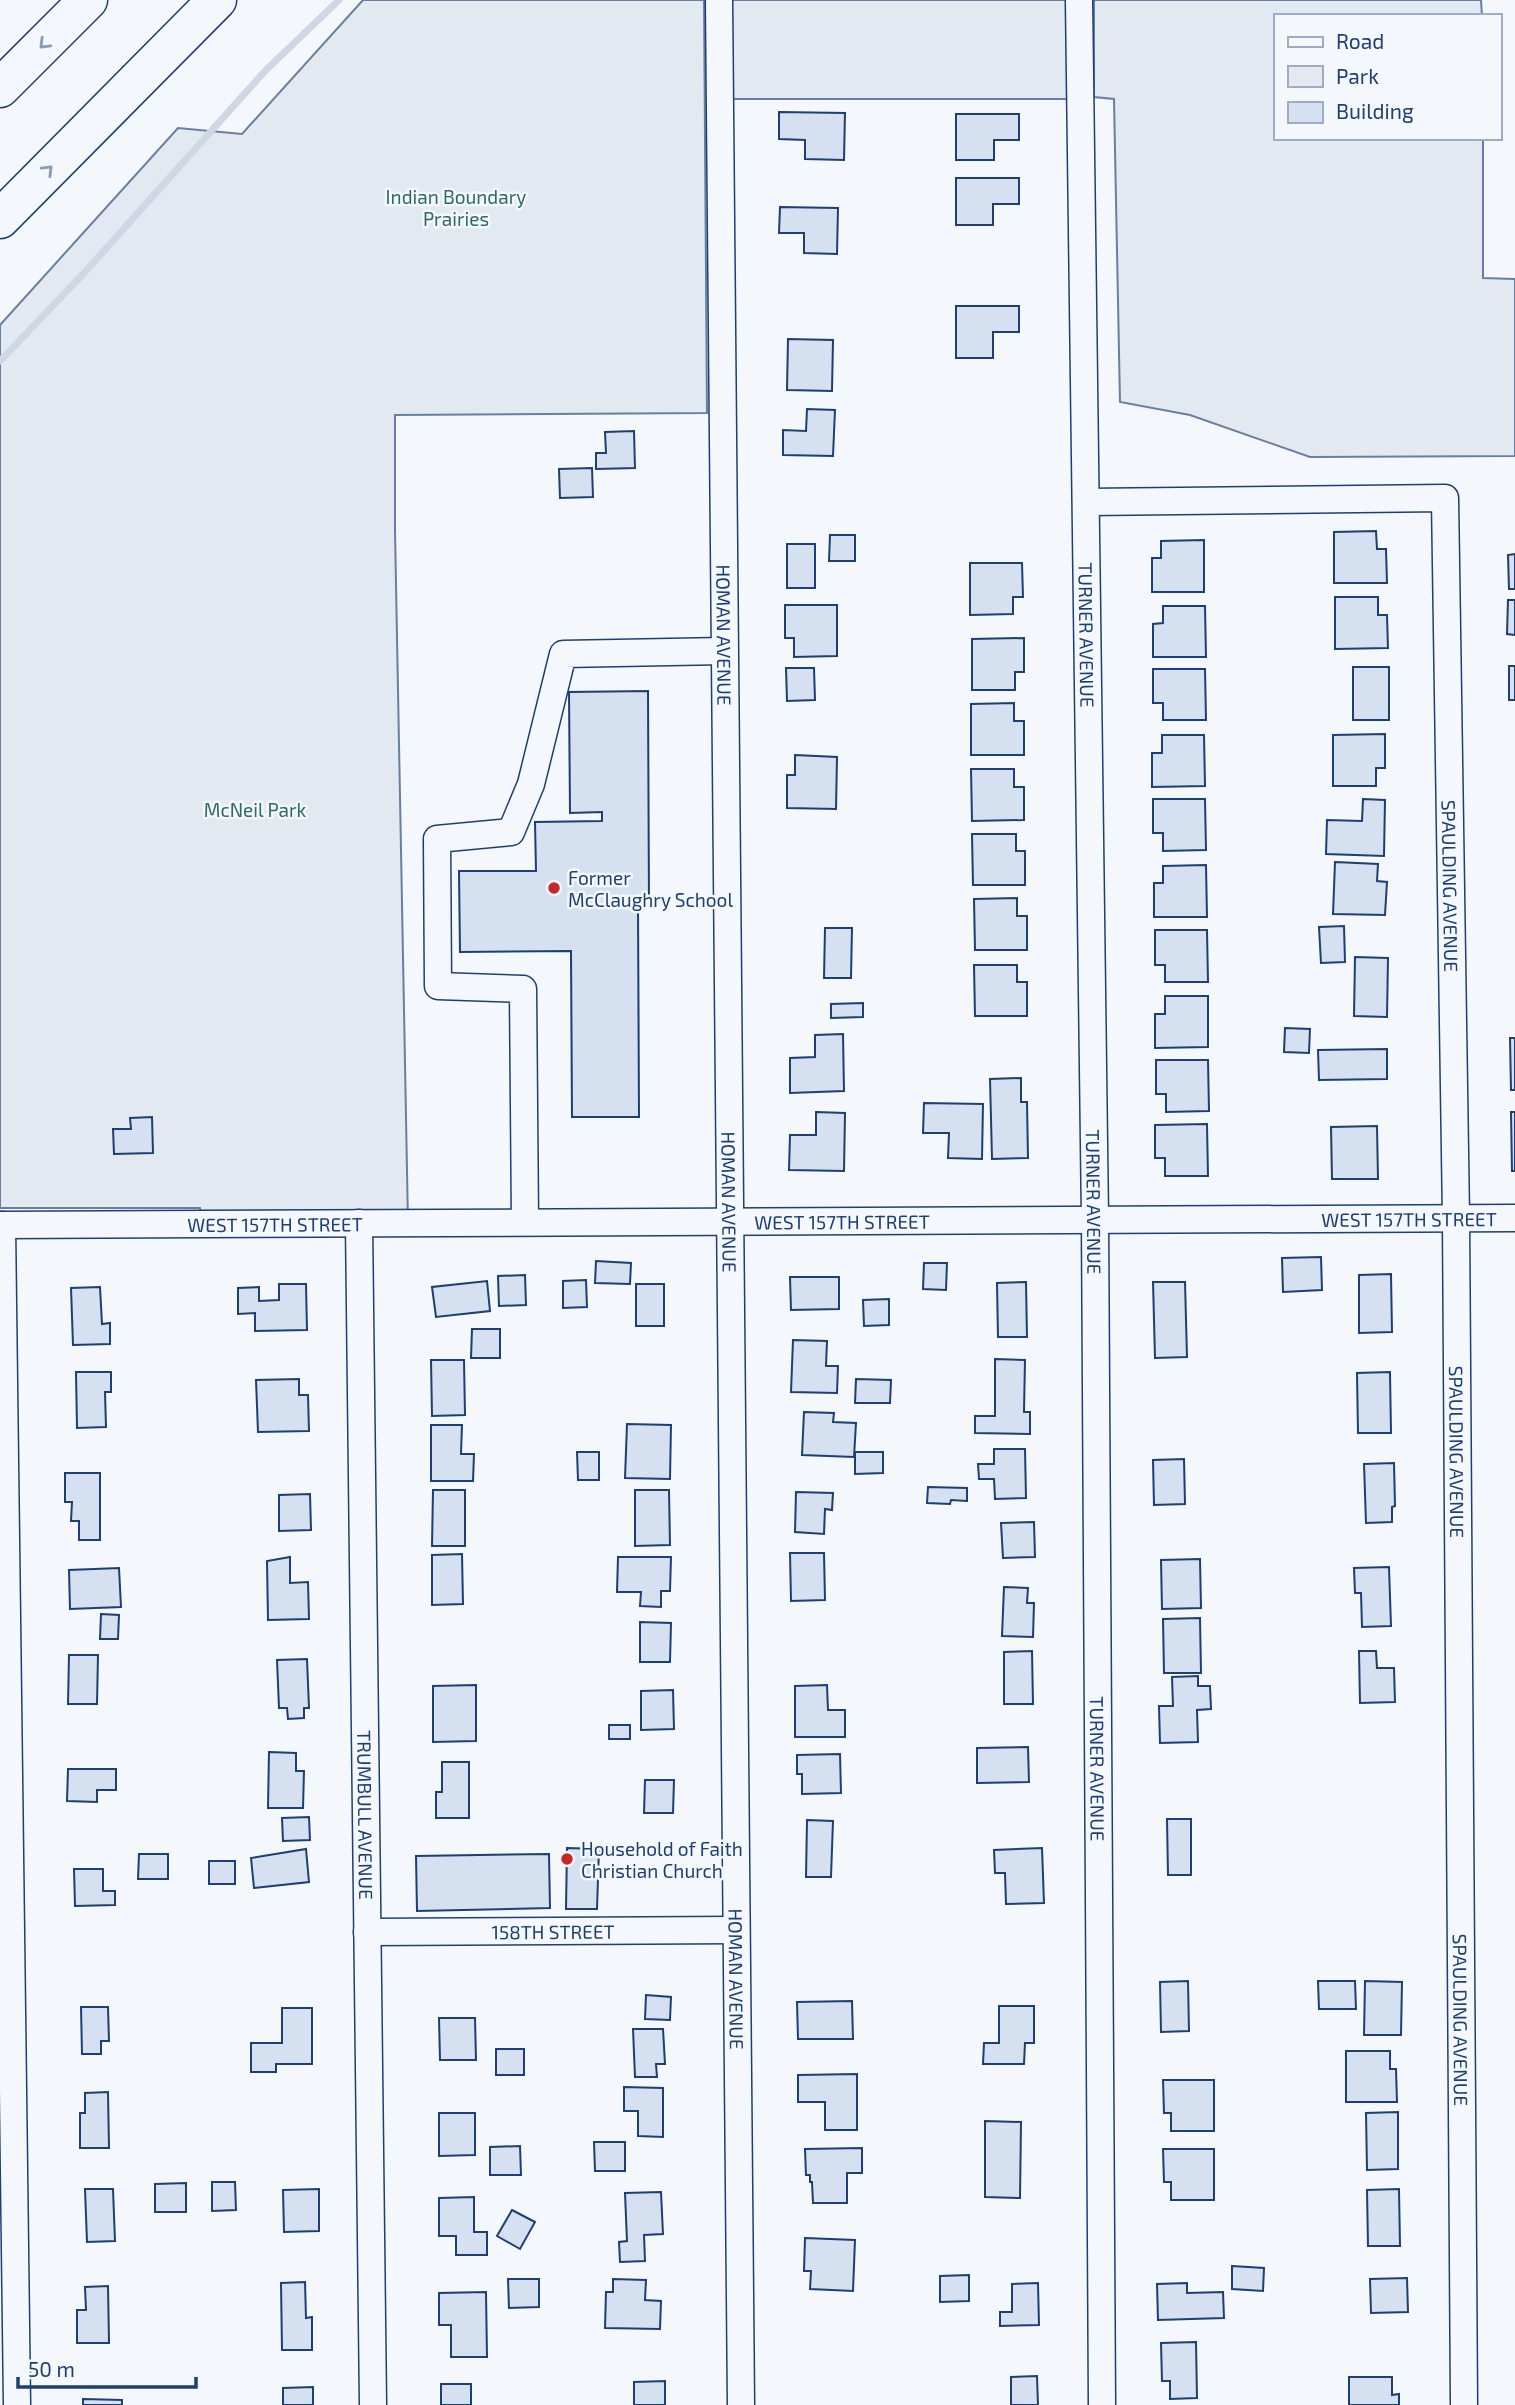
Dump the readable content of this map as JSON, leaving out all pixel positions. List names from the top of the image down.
{
  "streets": {
    "street": [
      "TURNER AVENUE",
      "HOMAN AVENUE",
      "SPAULDING AVENUE",
      "WEST 157TH STREET",
      "TRUMBULL AVENUE",
      "158TH STREET"
    ]
  },
  "crossings": [
    ["TURNER AVENUE", "SPAULDING AVENUE"],
    ["TURNER AVENUE", "WEST 157TH STREET"],
    ["HOMAN AVENUE", "WEST 157TH STREET"],
    ["HOMAN AVENUE", "158TH STREET"],
    ["SPAULDING AVENUE", "WEST 157TH STREET"],
    ["WEST 157TH STREET", "TRUMBULL AVENUE"],
    ["TRUMBULL AVENUE", "158TH STREET"]
  ],
  "parks": ["Indian Boundary Prairies", "McNeil Park"],
  "places": ["Former McClaughry School", "Household of Faith Christian Church"],
  "legend": ["Road", "Park", "Building"],
  "scale_bar": "50 m"
}
